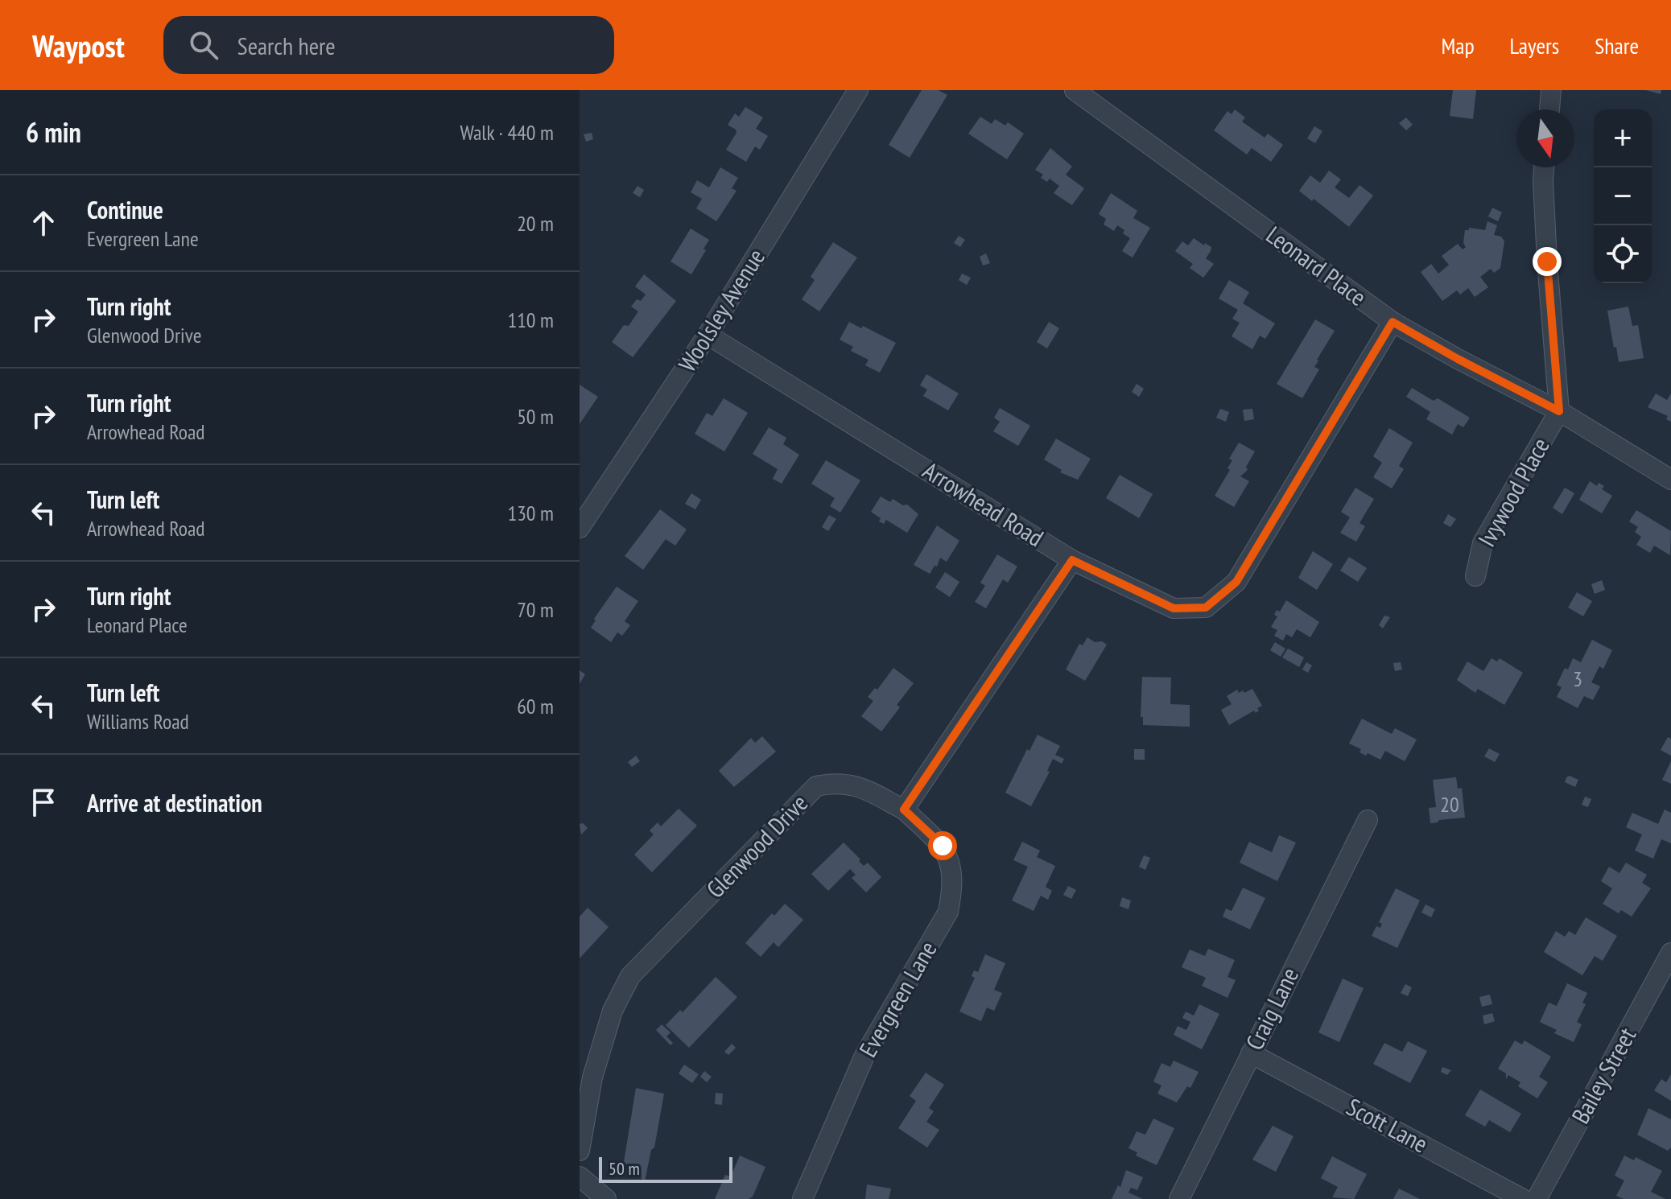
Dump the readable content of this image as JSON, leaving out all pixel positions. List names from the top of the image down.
{
  "streets": {
    "street": [
      "Leonard Place",
      "Woolsley Avenue",
      "Ivywood Place",
      "Arrowhead Road",
      "Glenwood Drive",
      "Evergreen Lane",
      "Craig Lane",
      "Bailey Street",
      "Scott Lane"
    ]
  },
  "crossings": [
    ["Leonard Place", "Ivywood Place"],
    ["Leonard Place", "Arrowhead Road"],
    ["Woolsley Avenue", "Arrowhead Road"],
    ["Glenwood Drive", "Evergreen Lane"],
    ["Craig Lane", "Scott Lane"]
  ],
  "house_numbers": ["3", "20"],
  "scale_bar": "50 m",
  "north": "bottom",
  "page": {
    "header": "Waypost",
    "search": "Search here",
    "nav": ["Map", "Layers", "Share"],
    "heading": ["6 min", "Walk · 440 m"],
    "map_buttons": ["+", "−"],
    "list": [
      ["Continue", "Evergreen Lane", "20 m"],
      ["Turn right", "Glenwood Drive", "110 m"],
      ["Turn right", "Arrowhead Road", "50 m"],
      ["Turn left", "Arrowhead Road", "130 m"],
      ["Turn right", "Leonard Place", "70 m"],
      ["Turn left", "Williams Road", "60 m"],
      "Arrive at destination"
    ],
    "scale": "50 m"
  }
}
